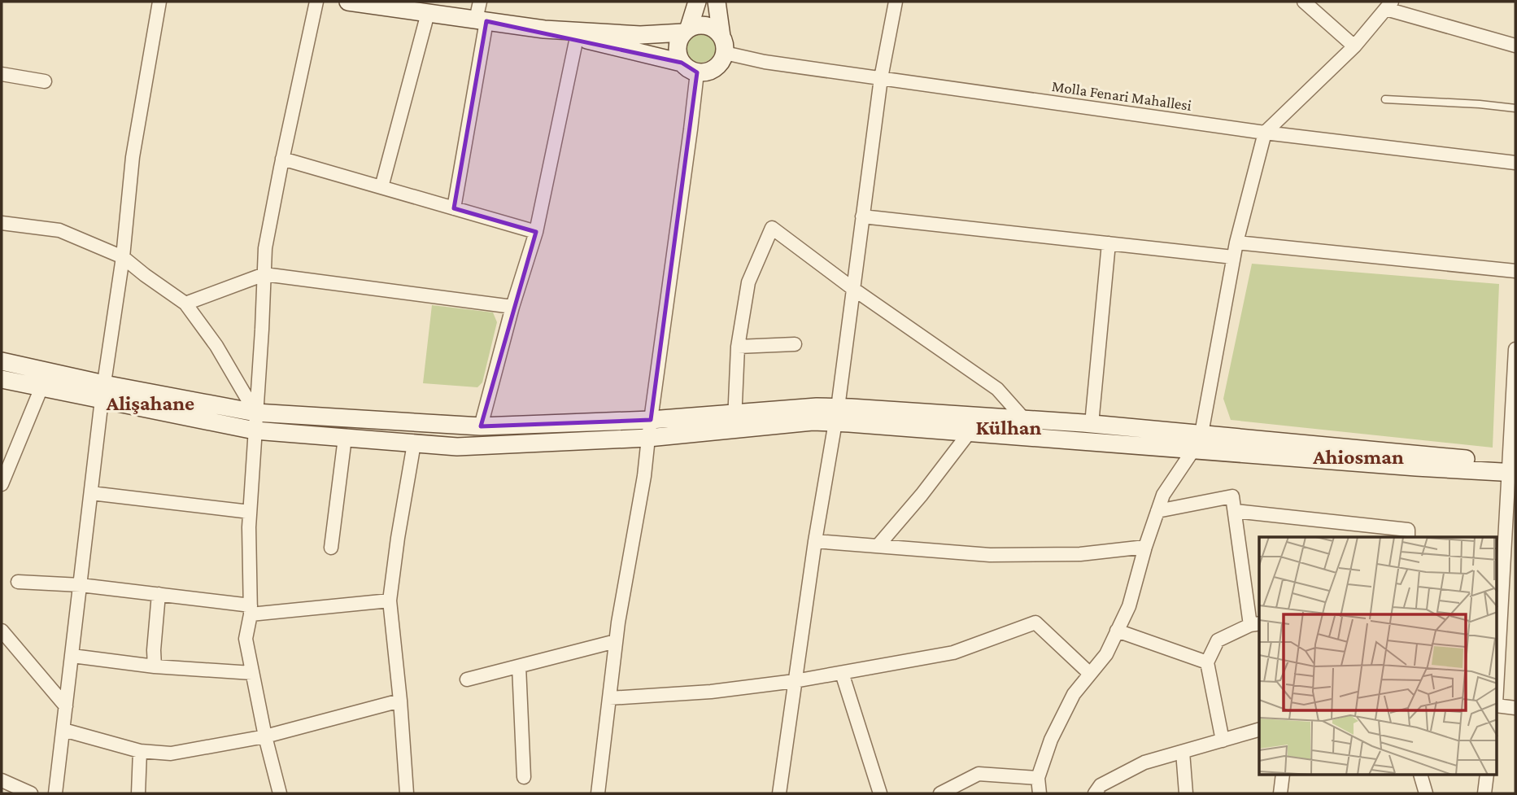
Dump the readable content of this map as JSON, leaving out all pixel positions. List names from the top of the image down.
{
  "streets": {
    "street": ["Molla Fenari Mahallesi"]
  },
  "districts": ["Alişahane", "Külhan", "Ahiosman"]
}
